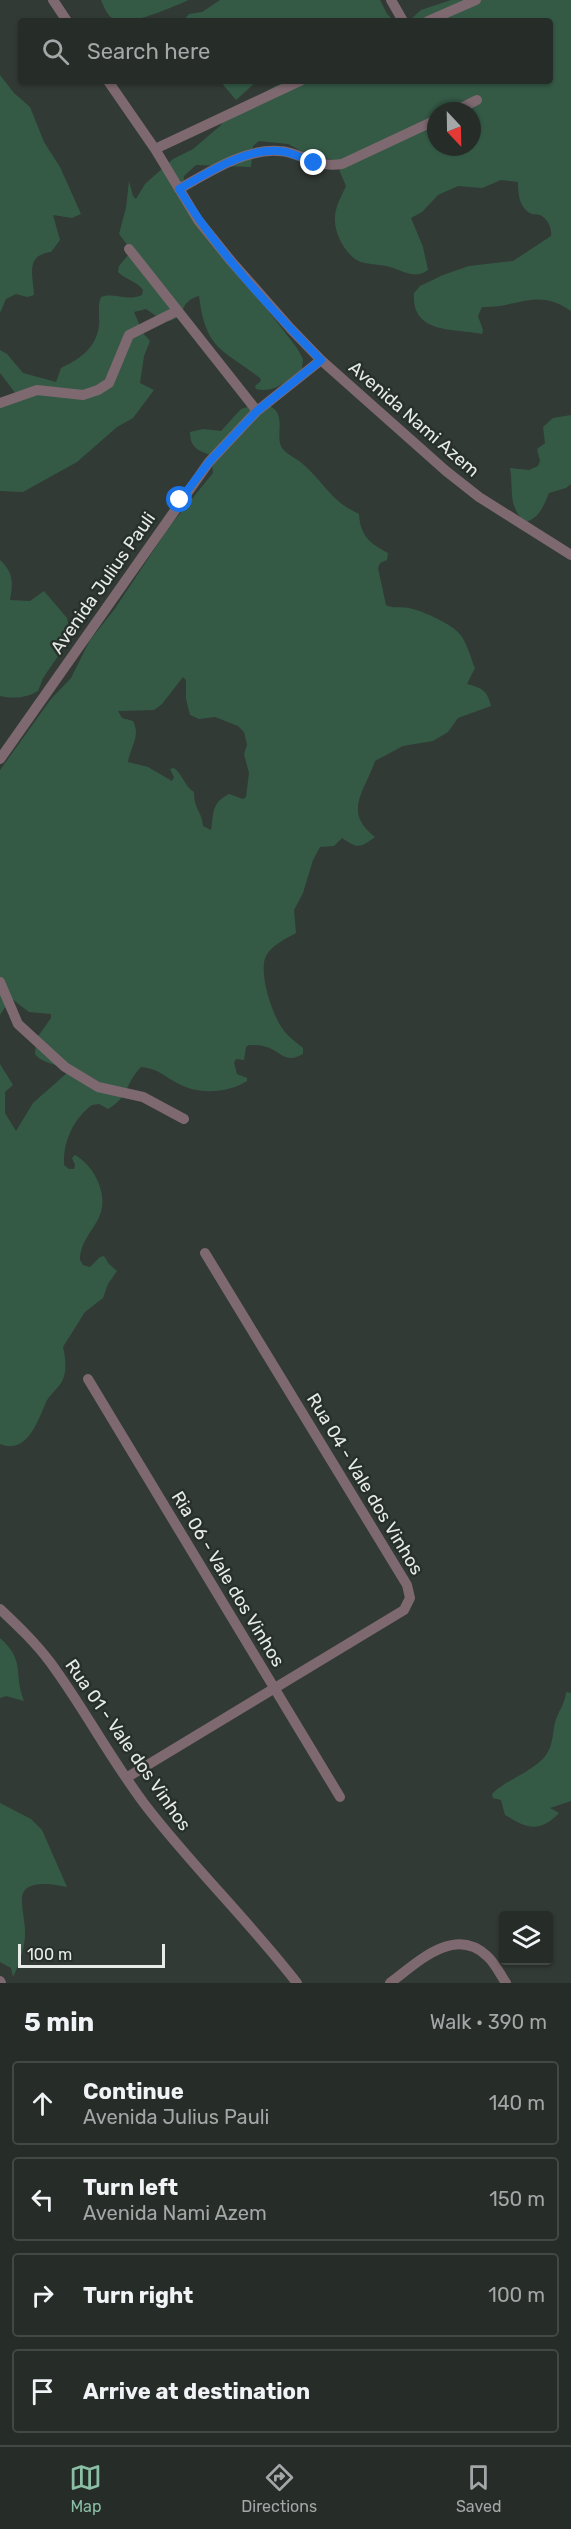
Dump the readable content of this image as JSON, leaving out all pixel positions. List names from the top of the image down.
{
  "streets": {
    "street": [
      "Avenida Nami Azem",
      "Avenida Julius Pauli",
      "Rua 04 - Vale dos Vinhos",
      "Ria 06 - Vale dos Vinhos",
      "Rua 01 - Vale dos Vinhos"
    ]
  },
  "crossings": [
    ["Avenida Nami Azem", "Avenida Julius Pauli"],
    ["Rua 04 - Vale dos Vinhos", "Ria 06 - Vale dos Vinhos"],
    ["Rua 04 - Vale dos Vinhos", "Rua 01 - Vale dos Vinhos"]
  ],
  "scale_bar": "100 m",
  "north": "bottom",
  "page": {
    "search": "Search here",
    "scale": "100 m",
    "heading": ["5 min", "Walk · 390 m"],
    "list": [
      ["Continue", "Avenida Julius Pauli", "140 m"],
      ["Turn left", "Avenida Nami Azem", "150 m"],
      ["Turn right", "100 m"],
      "Arrive at destination"
    ],
    "nav": ["Map", "Directions", "Saved"]
  }
}
